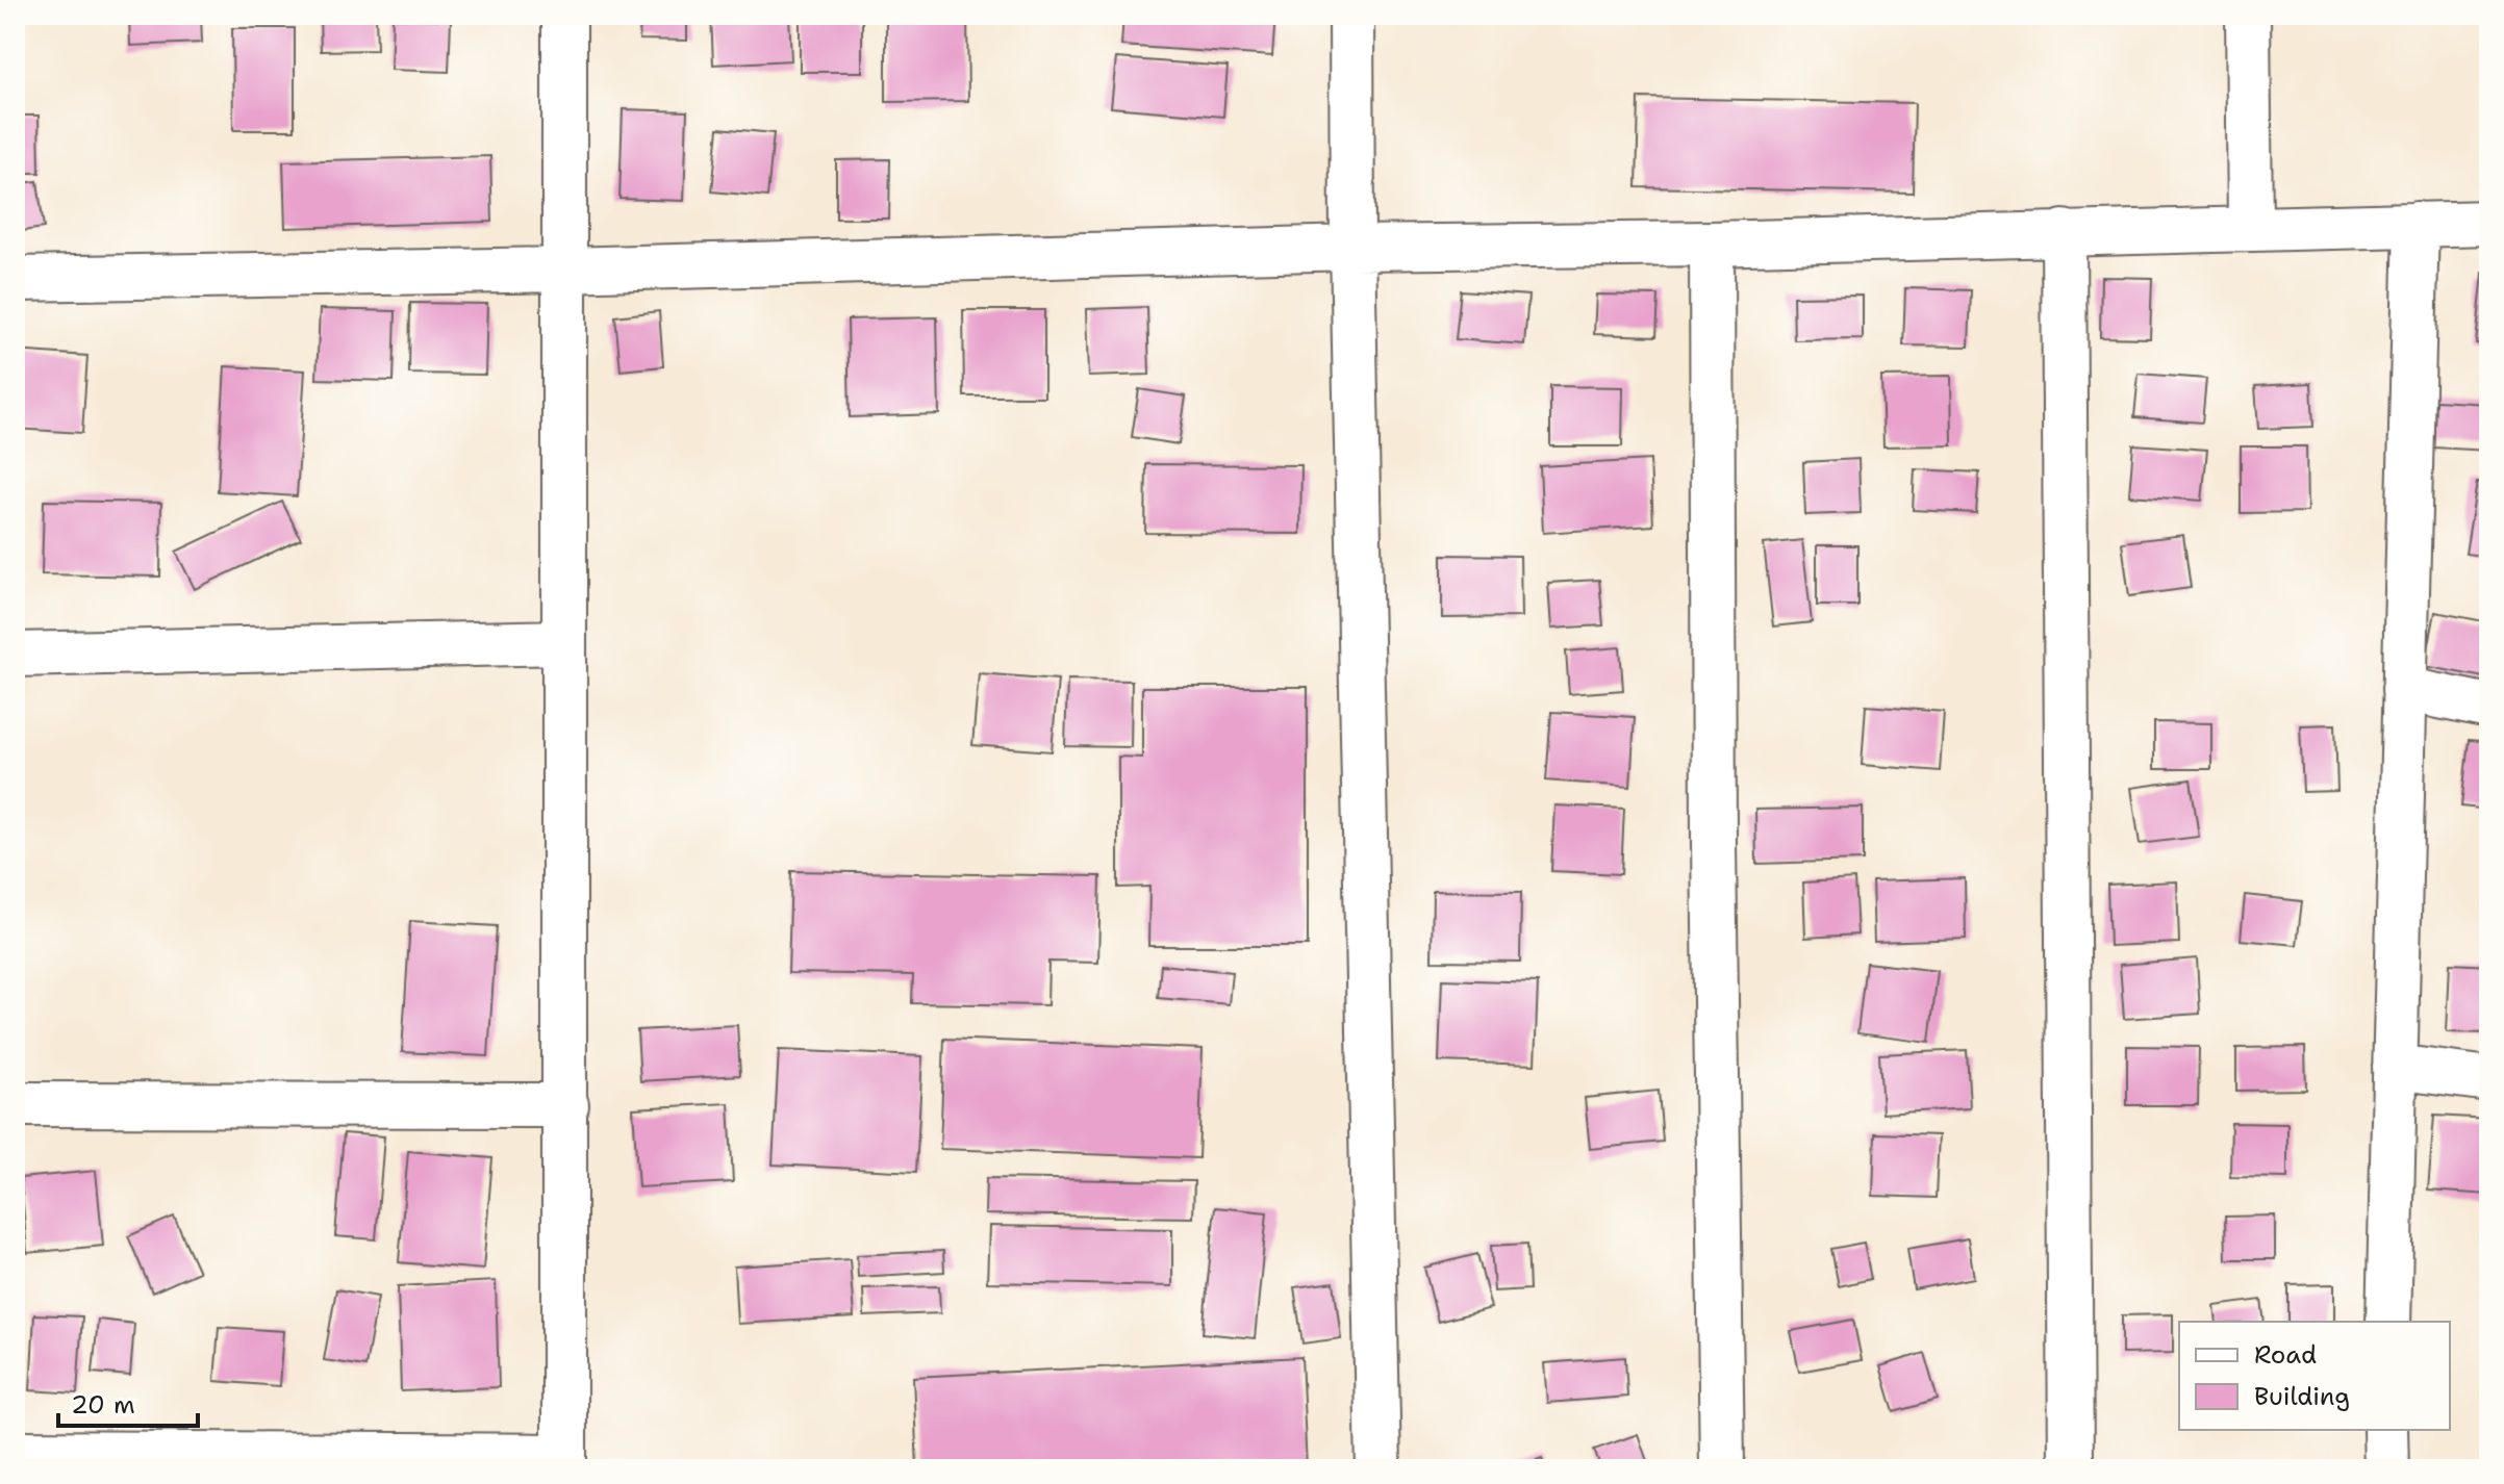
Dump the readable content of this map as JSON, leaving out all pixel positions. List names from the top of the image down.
{
  "legend": ["Road", "Building"],
  "scale_bar": "20 m"
}
